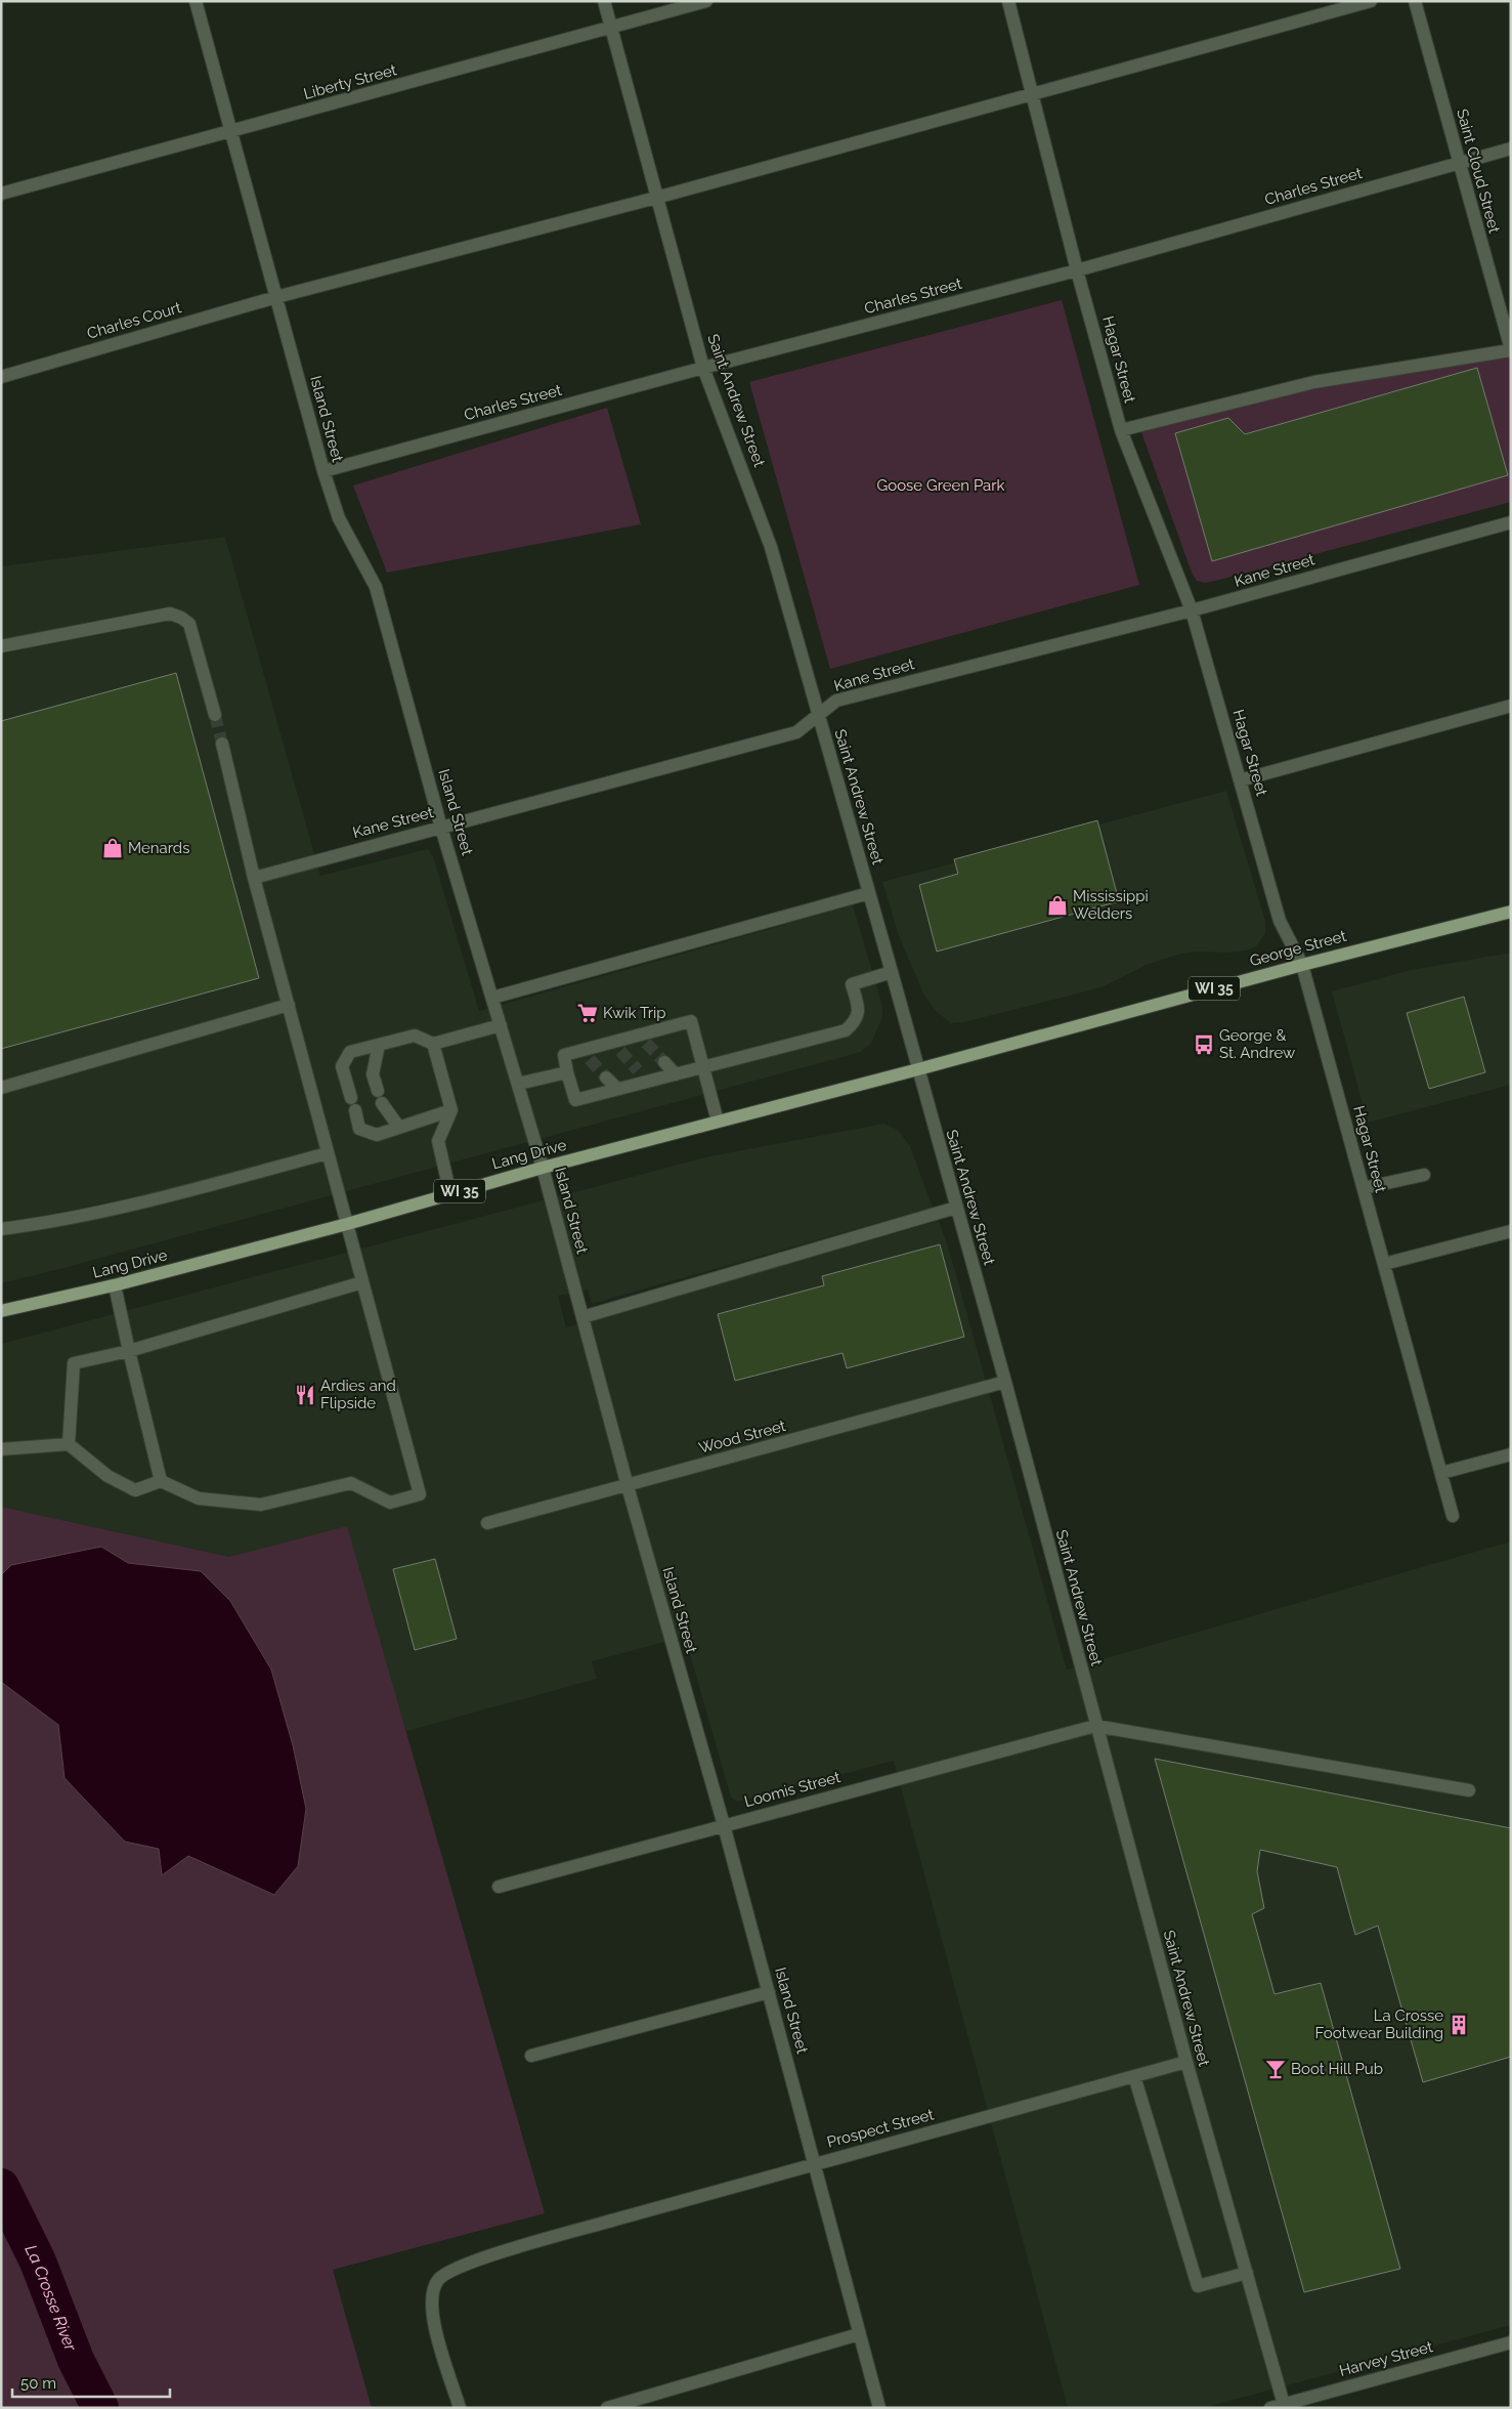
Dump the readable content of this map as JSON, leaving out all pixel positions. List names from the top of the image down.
{
  "streets": {
    "main road": ["George Street", "WI 35", "Lang Drive"],
    "street": [
      "Liberty Street",
      "Saint Cloud Street",
      "Charles Street",
      "Charles Court",
      "Hagar Street",
      "Saint Andrew Street",
      "Island Street",
      "Kane Street",
      "Wood Street",
      "Loomis Street",
      "Prospect Street",
      "Harvey Street"
    ]
  },
  "crossings": [
    ["Liberty Street", "Saint Andrew Street"],
    ["Liberty Street", "Island Street"],
    ["Saint Cloud Street", "Charles Street"],
    ["Charles Street", "Hagar Street"],
    ["Charles Street", "Saint Andrew Street"],
    ["Charles Street", "Island Street"],
    ["Charles Court", "Hagar Street"],
    ["Charles Court", "Saint Andrew Street"],
    ["Charles Court", "Island Street"],
    ["Hagar Street", "Kane Street"],
    ["Hagar Street", "George Street"],
    ["Saint Andrew Street", "Kane Street"],
    ["Saint Andrew Street", "George Street"],
    ["Saint Andrew Street", "Lang Drive"],
    ["Saint Andrew Street", "Wood Street"],
    ["Saint Andrew Street", "Loomis Street"],
    ["Saint Andrew Street", "Prospect Street"],
    ["Saint Andrew Street", "Harvey Street"],
    ["Island Street", "Kane Street"],
    ["Island Street", "Lang Drive"],
    ["Island Street", "Wood Street"],
    ["Island Street", "Loomis Street"],
    ["Island Street", "Prospect Street"],
    ["George Street", "Lang Drive"]
  ],
  "water": ["La Crosse River"],
  "parks": ["Goose Green Park"],
  "places": {
    "shop": ["Menards", "Mississippi Welders"],
    "supermarket": ["Kwik Trip"],
    "bus stop": ["George & St. Andrew"],
    "restaurant": ["Ardies and Flipside"],
    "building": ["La Crosse Footwear Building"],
    "bar": ["Boot Hill Pub"]
  },
  "scale_bar": "50 m"
}
